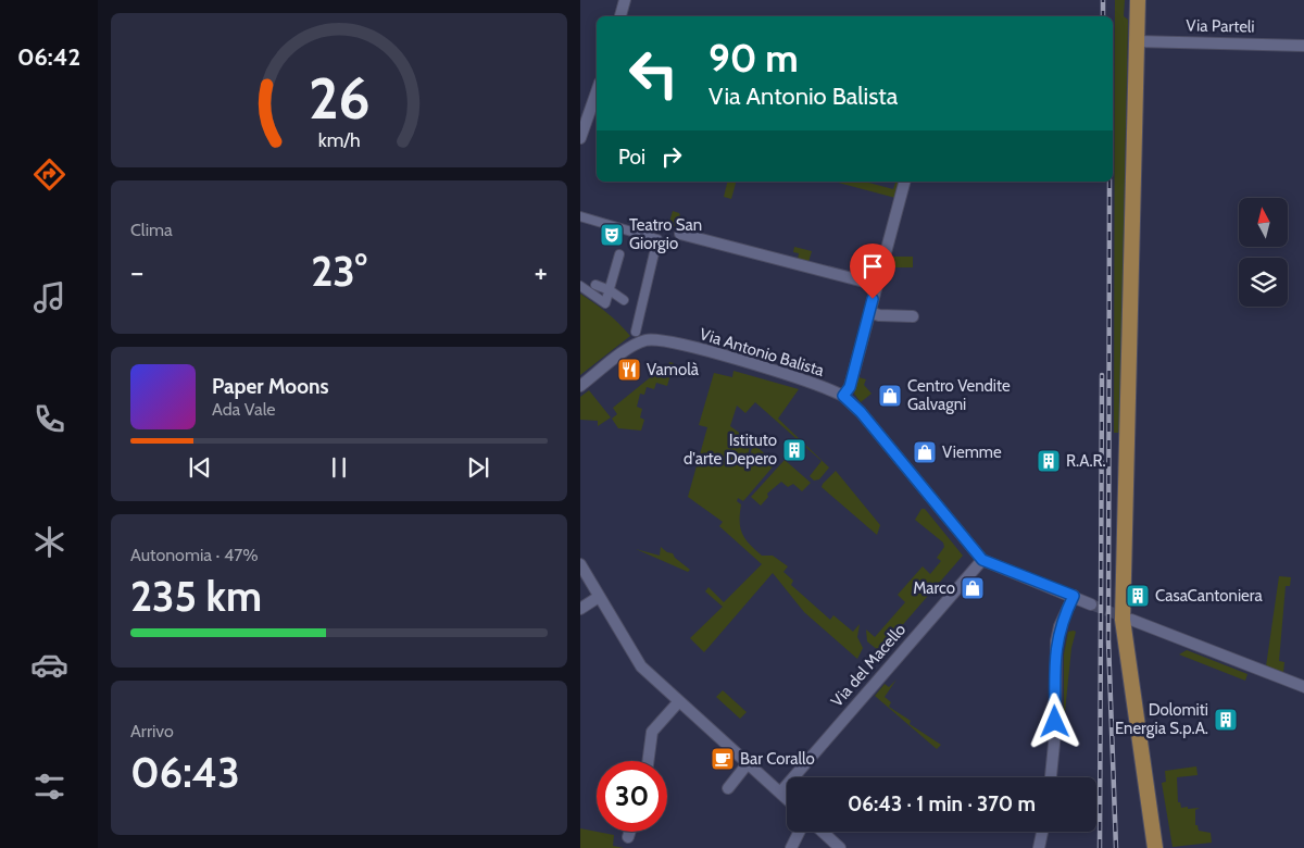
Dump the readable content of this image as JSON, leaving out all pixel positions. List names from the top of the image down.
{
  "streets": {
    "street": ["Via Parteli", "Via Antonio Balista", "Via del Macello"]
  },
  "crossings": [
    ["Via Antonio Balista", "Via del Macello"]
  ],
  "places": {
    "theatre": ["Teatro San Giorgio"],
    "restaurant": ["Vamolà"],
    "shop": ["Centro Vendite Galvagni", "Viemme", "Marco"],
    "building": [
      "Istituto d'arte Depero",
      "R.A.R.",
      "CasaCantoniera",
      "Dolomiti Energia S.p.A."
    ],
    "cafe": ["Bar Corallo"]
  },
  "north": "top",
  "page": {
    "tabs": "06:42",
    "turn": ["90 m", "Via Antonio Balista"],
    "then": "Poi",
    "tile": [
      "Clima",
      ["Autonomia · 47%", "235 km"],
      ["Arrivo", "06:43"]
    ],
    "heat": ["−", "23°", "+"],
    "song": ["Paper Moons", "Ada Vale"],
    "limit": "30",
    "trip": "06:43 · 1 min · 370 m",
    "gauge": ["26", "km/h"]
  }
}
